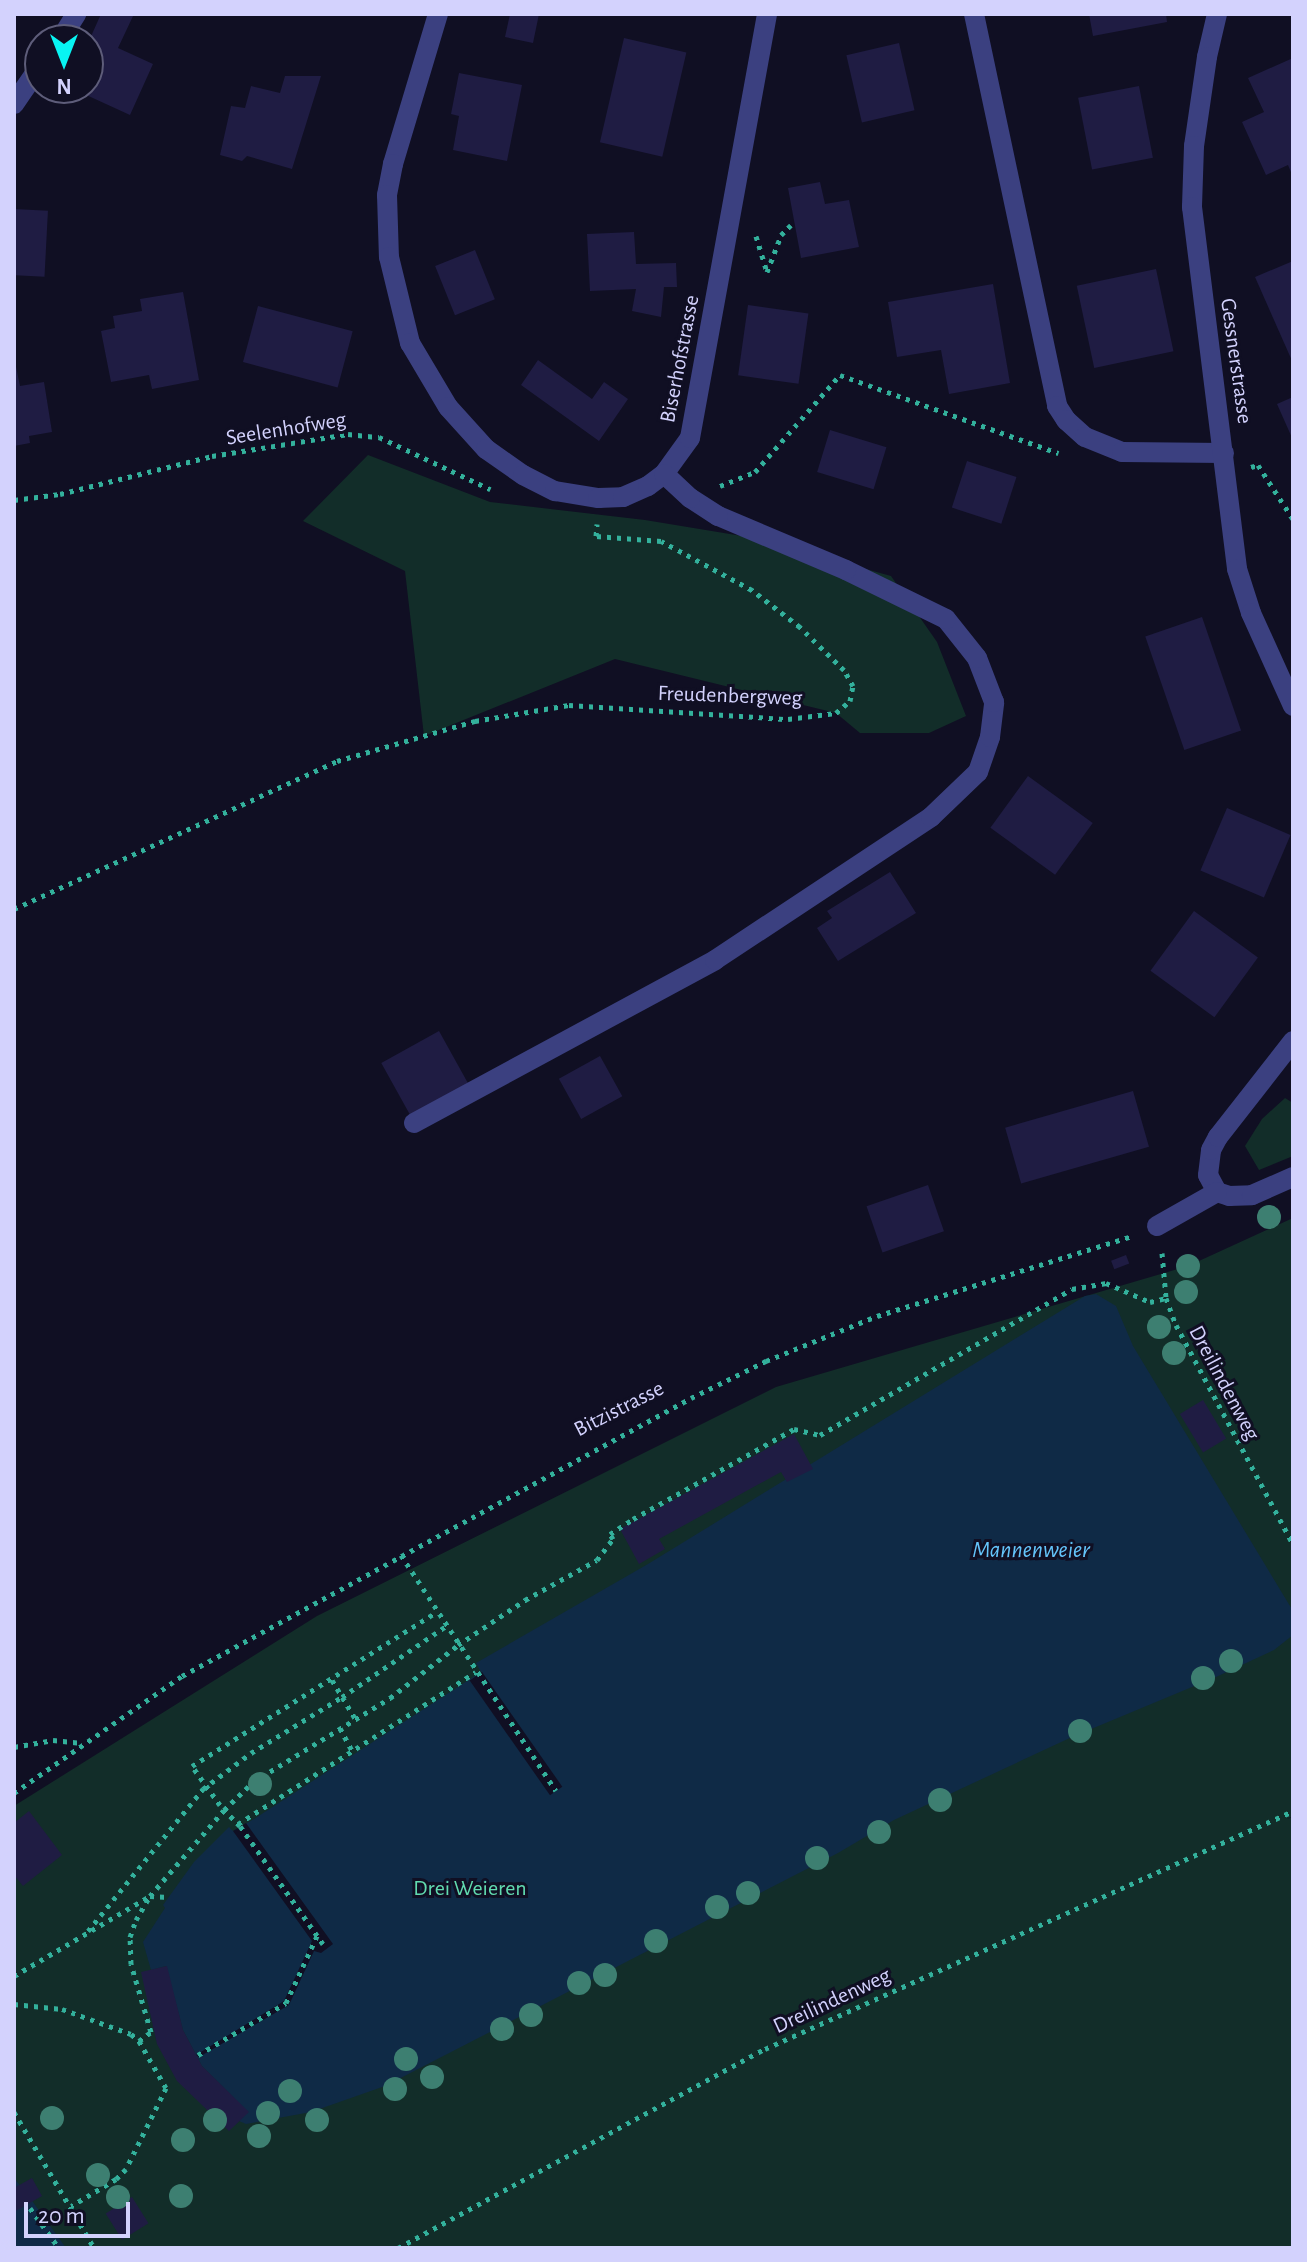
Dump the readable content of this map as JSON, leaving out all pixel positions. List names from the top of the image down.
{
  "streets": {
    "street": ["Biserhofstrasse", "Gessnerstrasse"],
    "path": [
      "Seelenhofweg",
      "Freudenbergweg",
      "Dreilindenweg",
      "Bitzistrasse"
    ]
  },
  "crossings": [
    ["Dreilindenweg", "Bitzistrasse"]
  ],
  "water": ["Mannenweier"],
  "parks": ["Drei Weieren"],
  "scale_bar": "20 m",
  "north": "bottom"
}
